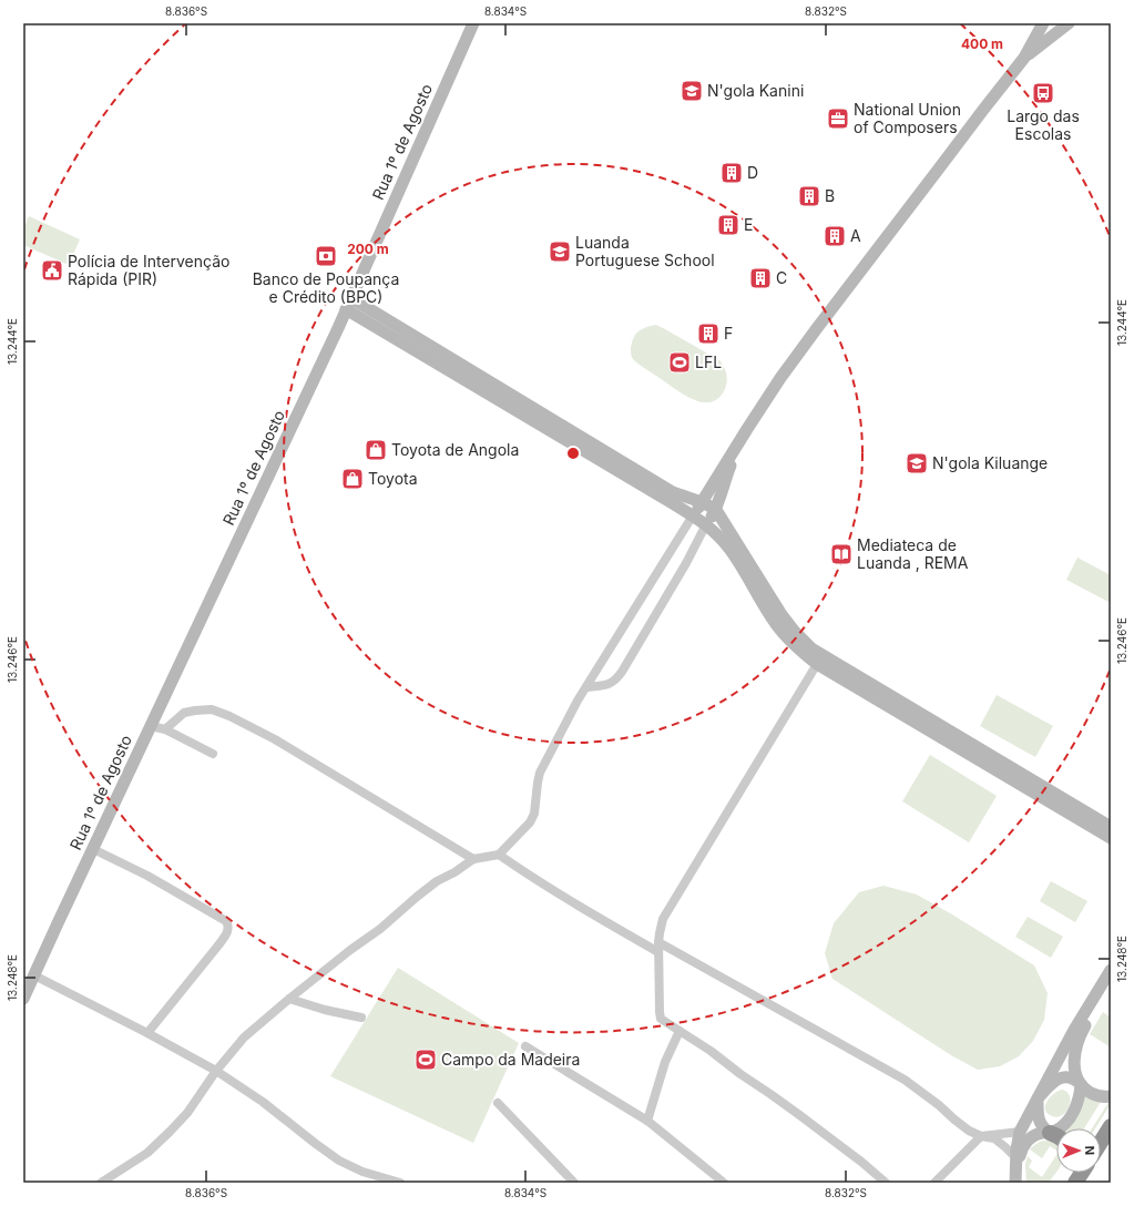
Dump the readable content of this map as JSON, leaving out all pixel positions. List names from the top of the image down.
{
  "streets": {
    "street": ["Rua 1º de Agosto"]
  },
  "places": {
    "school or university": ["N'gola Kanini", "Luanda Portuguese School", "N'gola Kiluange"],
    "bus stop": ["Largo das Escolas"],
    "office": ["National Union of Composers"],
    "building": [
      "D",
      "B",
      "E",
      "A",
      "C",
      "F"
    ],
    "bank": ["Banco de Poupança e Crédito (BPC)"],
    "public building": ["Polícia de Intervenção Rápida (PIR)"],
    "sports": ["LFL", "Campo da Madeira"],
    "shop": ["Toyota de Angola", "Toyota"],
    "library": ["Mediateca de Luanda , REMA"]
  },
  "north": "right",
  "coordinates": [
    "8.836°S",
    "8.834°S",
    "8.832°S",
    "13.244°E",
    "13.246°E",
    "13.248°E"
  ],
  "rings": ["400 m", "200 m"]
}
